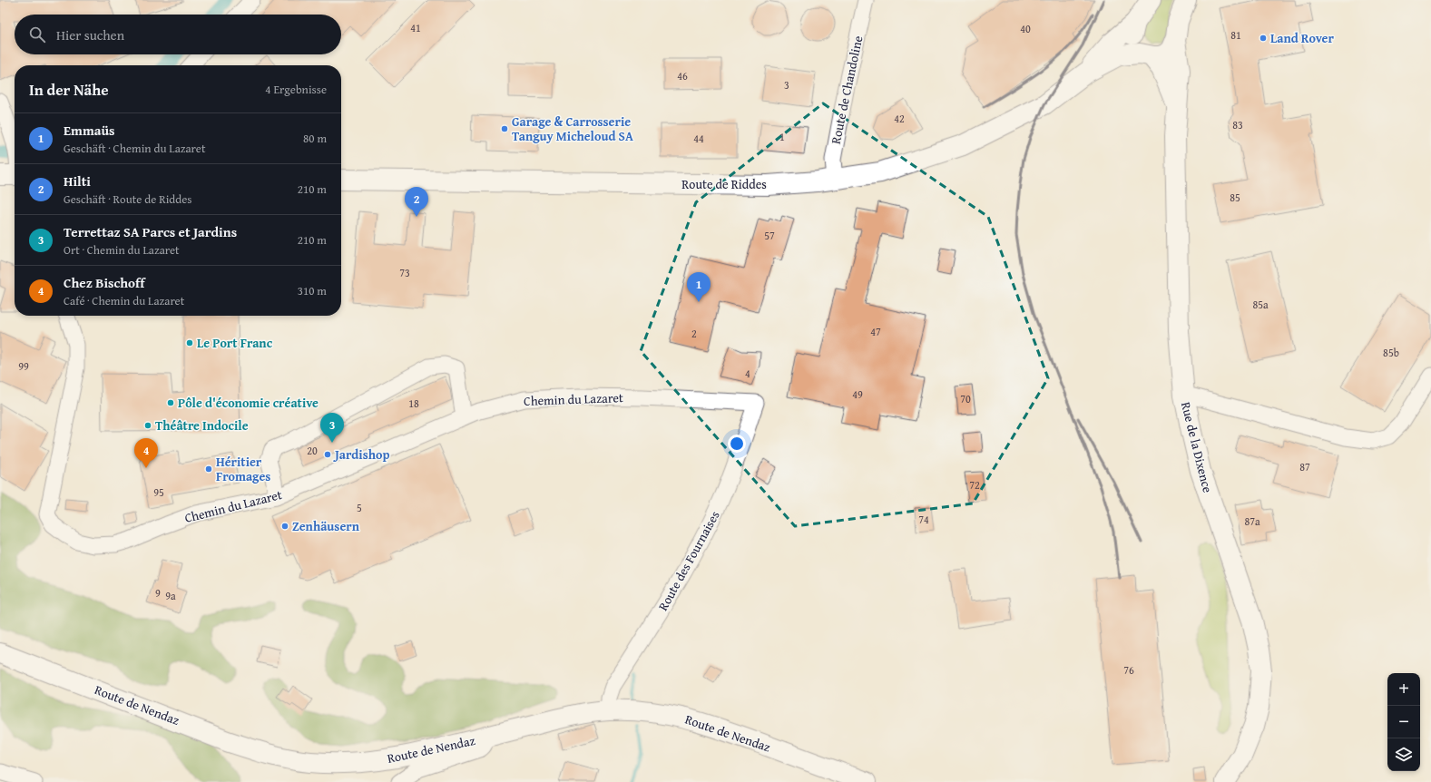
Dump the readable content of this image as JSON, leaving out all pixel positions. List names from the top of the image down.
{
  "streets": {
    "main road": ["Route de Riddes", "Rue de la Dixence", "Route de Nendaz"],
    "street": ["Route de Chandoline", "Chemin du Lazaret", "Route des Fournaises"]
  },
  "crossings": [
    ["Route de Chandoline", "Route de Riddes"],
    ["Route de Riddes", "Rue de la Dixence"],
    ["Chemin du Lazaret", "Route des Fournaises"],
    ["Route des Fournaises", "Route de Nendaz"]
  ],
  "places": [
    "Land Rover",
    "Garage & Carrosserie Tanguy Micheloud SA",
    "Le Port Franc",
    "Pôle d'économie créative",
    "Théâtre Indocile",
    "Jardishop",
    "Héritier Fromages",
    "Zenhäusern"
  ],
  "house_numbers": [
    "41",
    "40",
    "81",
    "46",
    "3",
    "42",
    "83",
    "1",
    "44",
    "85",
    "57",
    "73",
    "85a",
    "47",
    "2",
    "85b",
    "99",
    "4",
    "49",
    "70",
    "18",
    "20",
    "87",
    "72",
    "95",
    "5",
    "74",
    "87a",
    "9",
    "9a",
    "76"
  ],
  "page": {
    "search": "Hier suchen",
    "heading": ["In der Nähe", "4 Ergebnisse"],
    "list": [
      {
        "mark": "1",
        "name": "Emmaüs",
        "note": "Geschäft · Chemin du Lazaret",
        "value": "80 m"
      },
      {
        "mark": "2",
        "name": "Hilti",
        "note": "Geschäft · Route de Riddes",
        "value": "210 m"
      },
      {
        "mark": "3",
        "name": "Terrettaz SA Parcs et Jardins",
        "note": "Ort · Chemin du Lazaret",
        "value": "210 m"
      },
      {
        "mark": "4",
        "name": "Chez Bischoff",
        "note": "Café · Chemin du Lazaret",
        "value": "310 m"
      }
    ],
    "pins": [
      "2",
      "1",
      "3",
      "4"
    ],
    "map_buttons": ["+", "−"]
  }
}
